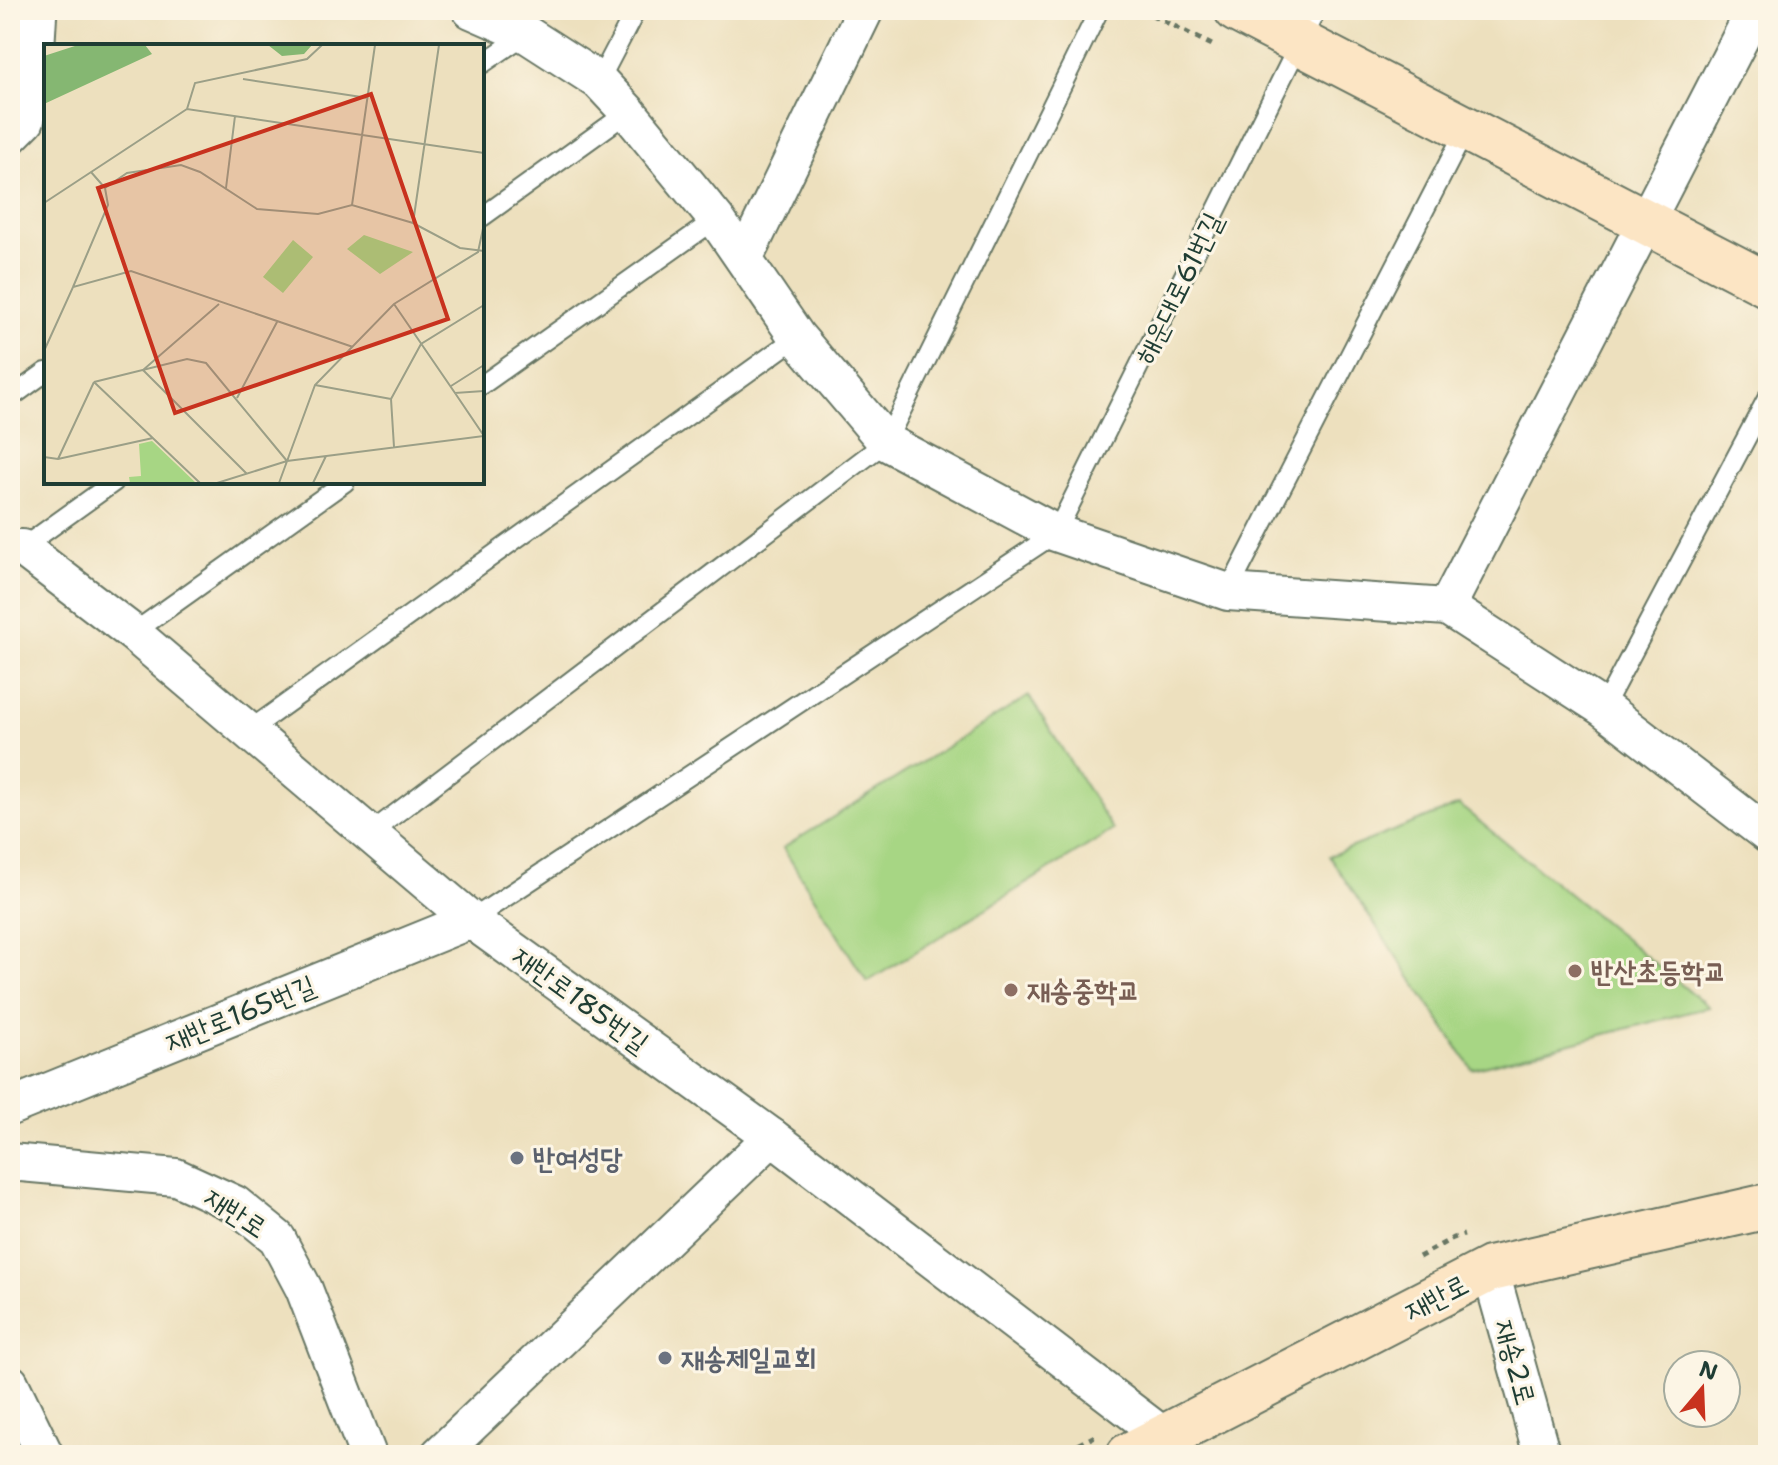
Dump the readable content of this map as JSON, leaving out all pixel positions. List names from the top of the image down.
{
  "streets": {
    "main road": ["재반로"],
    "street": ["재반로185번길", "재반로165번길", "재송2로"],
    "lane": ["해운대로61번길"]
  },
  "crossings": [
    ["재반로185번길", "재반로165번길"],
    ["재반로185번길", "재반로"],
    ["재반로", "재송2로"]
  ],
  "places": [
    "반산초등학교",
    "재송중학교",
    "반여성당",
    "재송제일교회"
  ],
  "north": "top"
}
